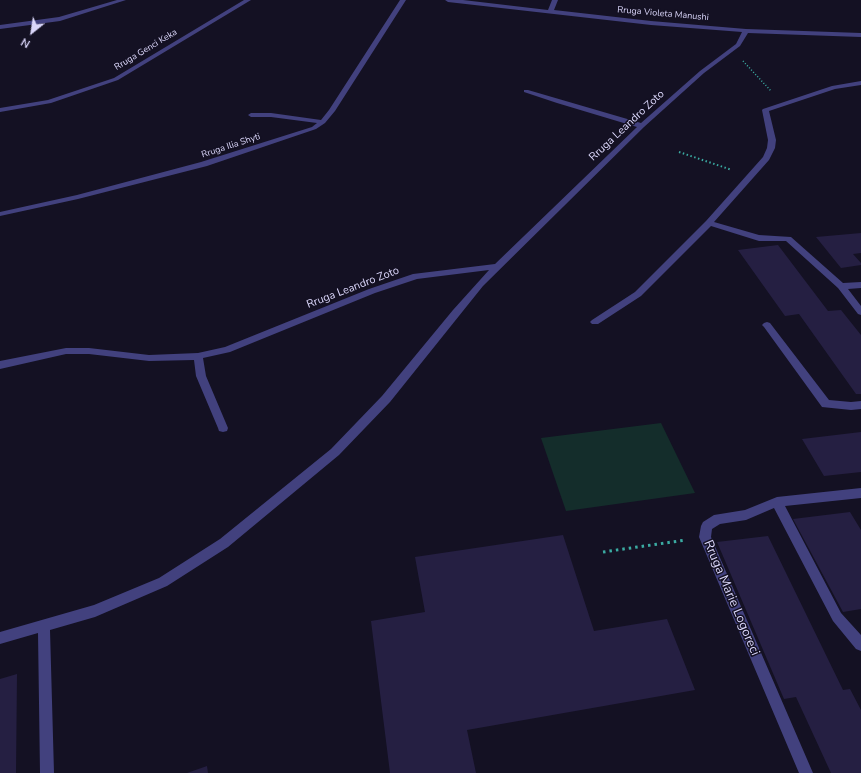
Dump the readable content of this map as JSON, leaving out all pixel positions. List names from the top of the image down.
{
  "streets": {
    "street": [
      "Rruga Violeta Manushi",
      "Rruga Genci Keka",
      "Rruga Leandro Zoto",
      "Rruga Ilia Shyti",
      "Rruga Marie Logoreci"
    ]
  },
  "crossings": [
    ["Rruga Violeta Manushi", "Rruga Leandro Zoto"]
  ],
  "north": "bottom left"
}
